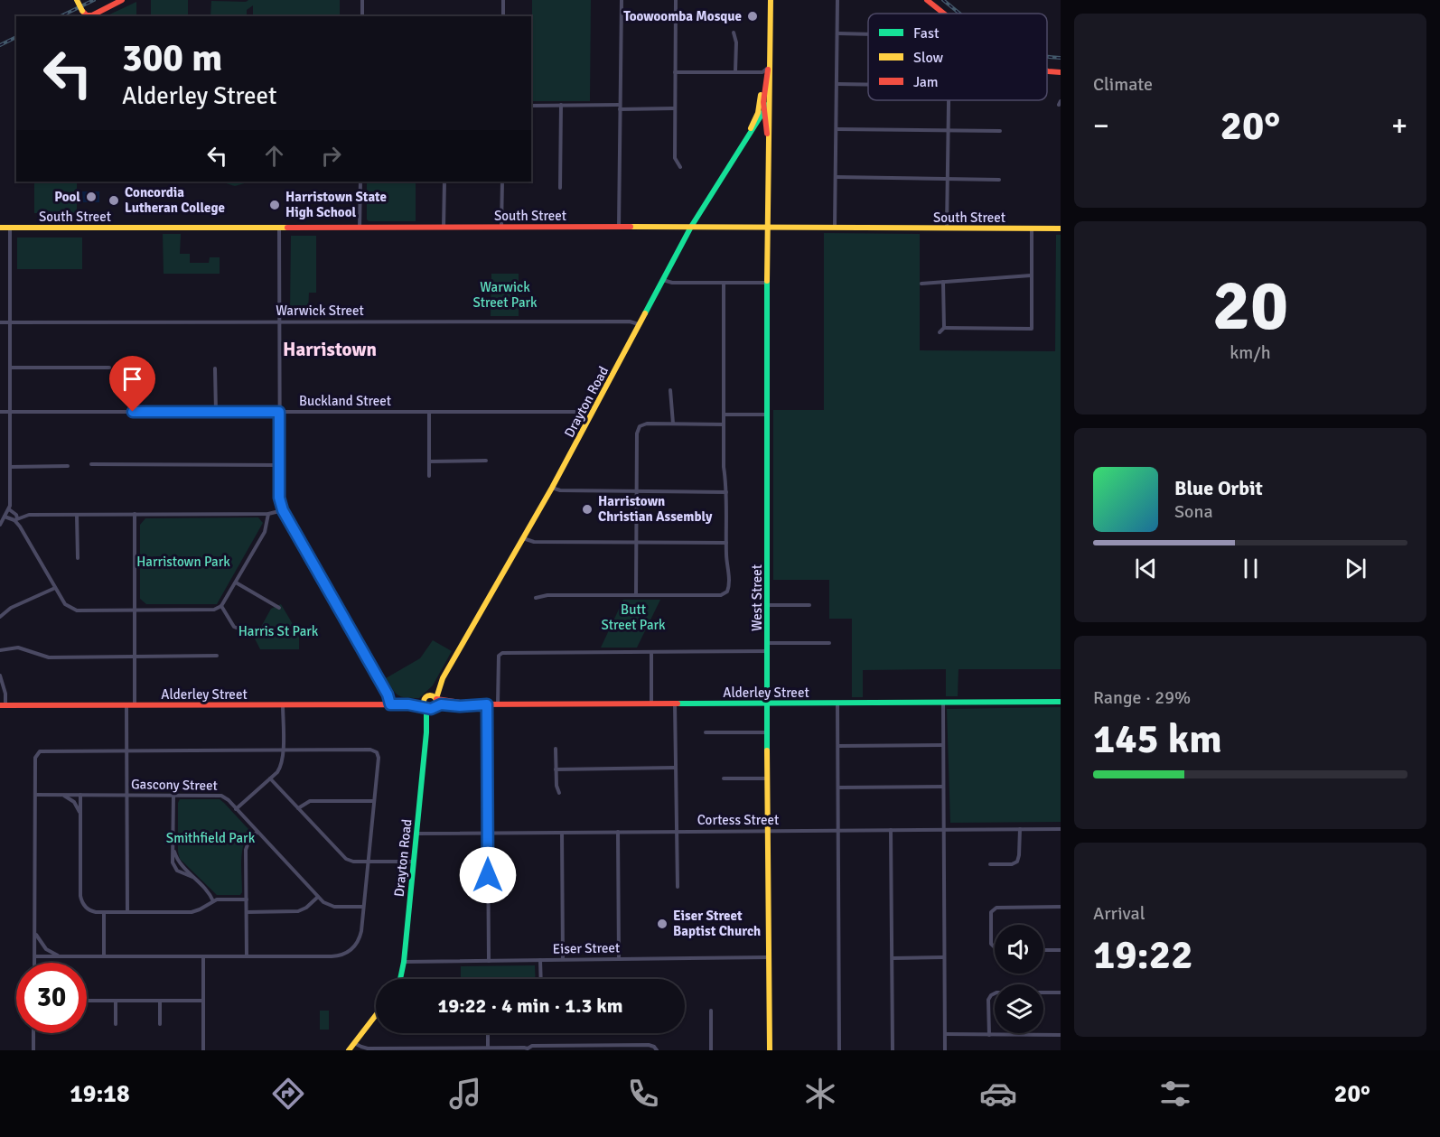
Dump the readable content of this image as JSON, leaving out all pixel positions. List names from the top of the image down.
{
  "streets": {
    "street": [
      "South Street",
      "Warwick Street",
      "Buckland Street",
      "Drayton Road",
      "West Street",
      "Alderley Street",
      "Gascony Street",
      "Cortess Street",
      "Eiser Street"
    ]
  },
  "crossings": [
    ["South Street", "Drayton Road"],
    ["South Street", "West Street"],
    ["Warwick Street", "Drayton Road"],
    ["Buckland Street", "Drayton Road"],
    ["Drayton Road", "Alderley Street"],
    ["Drayton Road", "Cortess Street"],
    ["Drayton Road", "Eiser Street"],
    ["West Street", "Alderley Street"],
    ["West Street", "Cortess Street"],
    ["West Street", "Eiser Street"]
  ],
  "districts": ["Harristown"],
  "parks": [
    "Warwick Street Park",
    "Harristown Park",
    "Butt Street Park",
    "Harris St Park",
    "Smithfield Park"
  ],
  "places": [
    "Toowoomba Mosque",
    "Pool",
    "Concordia Lutheran College",
    "Harristown State High School",
    "Harristown Christian Assembly",
    "Eiser Street Baptist Church"
  ],
  "legend": ["Fast", "Slow", "Jam"],
  "page": {
    "tile": [
      "Climate",
      ["20", "km/h"],
      ["Range · 29%", "145 km"],
      ["Arrival", "19:22"]
    ],
    "turn": ["300 m", "Alderley Street"],
    "heat": ["−", "20°", "+"],
    "song": ["Blue Orbit", "Sona"],
    "limit": "30",
    "trip": "19:22 · 4 min · 1.3 km",
    "tabs": ["19:18", "20°"]
  }
}
